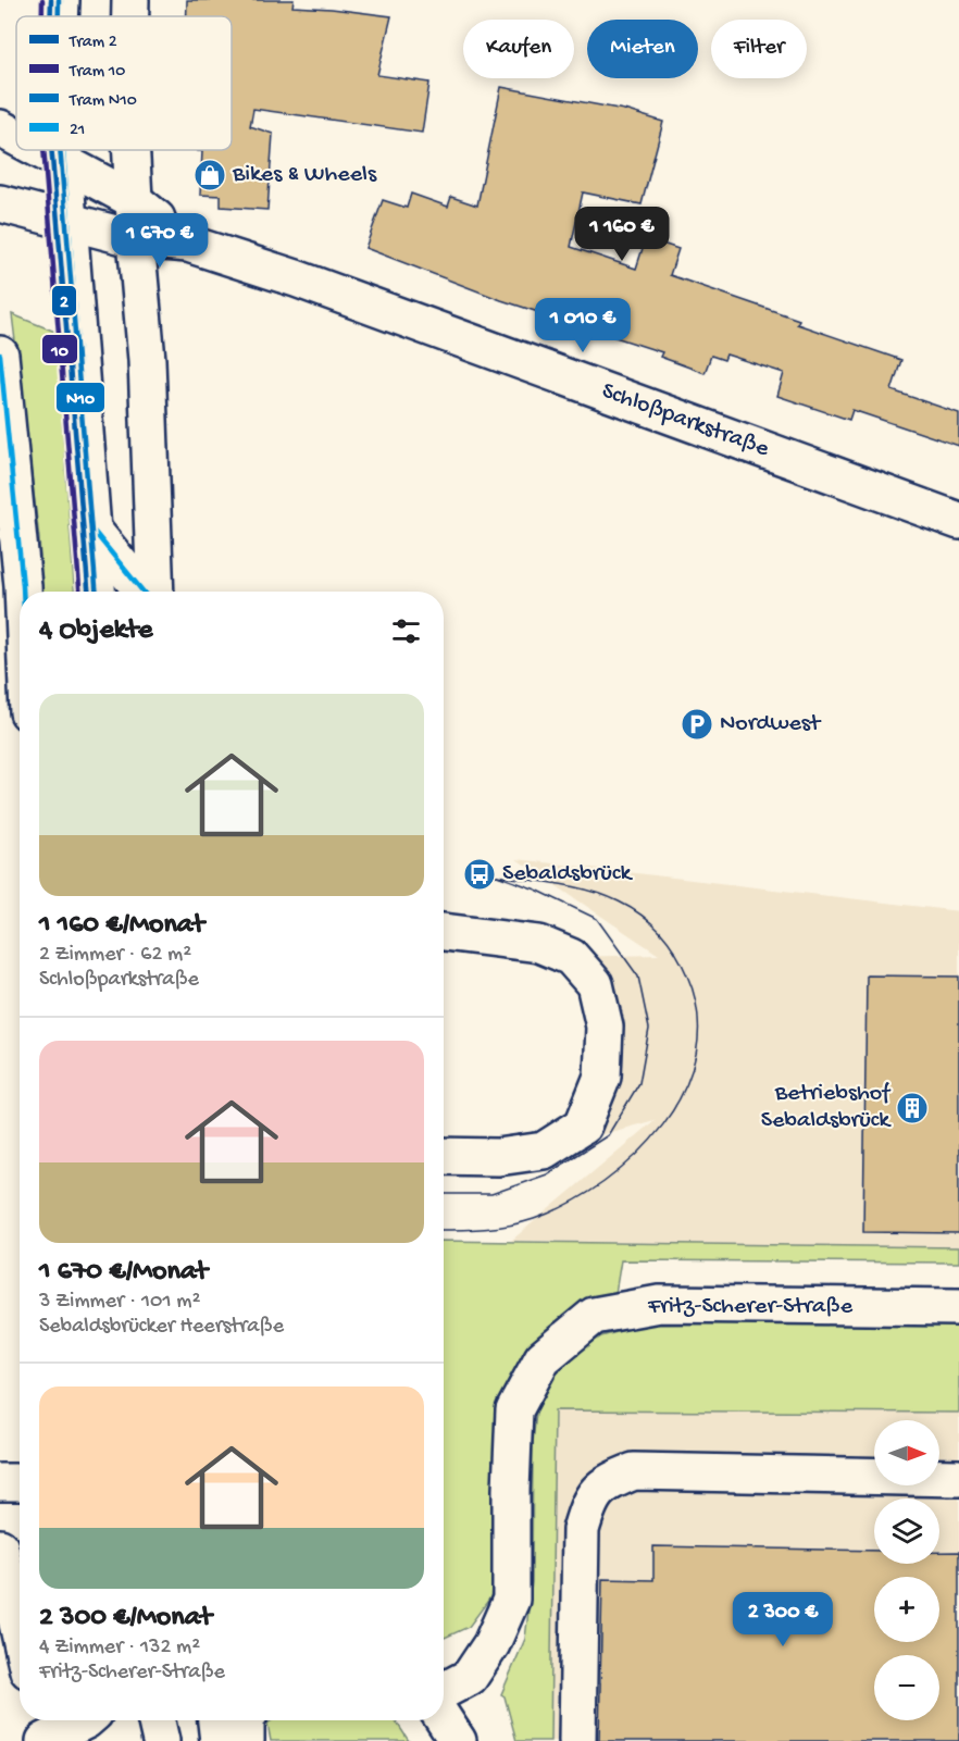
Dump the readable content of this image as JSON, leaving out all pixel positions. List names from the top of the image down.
{
  "streets": {
    "street": ["Schloßparkstraße", "Fritz-Scherer-Straße"]
  },
  "places": {
    "shop": ["Bikes & Wheels"],
    "parking": ["Nordwest"],
    "bus stop": ["Sebaldsbrück"],
    "building": ["Betriebshof Sebaldsbrück"]
  },
  "lines": [
    "tram line 2",
    "tram line 10",
    "tram line N10",
    "transit line 21"
  ],
  "legend": [
    "Tram 2",
    "Tram 10",
    "Tram N10",
    "21"
  ],
  "north": "right",
  "page": {
    "chip": ["Kaufen", "Mieten", "Filter"],
    "price": [
      "1 160 €",
      "1 670 €",
      "1 010 €",
      "2 300 €"
    ],
    "heading": "4 Objekte",
    "list": [
      {
        "name": "1 160 €/Monat",
        "note": "2 Zimmer · 62 m² · Schloßparkstraße"
      },
      {
        "name": "1 670 €/Monat",
        "note": "3 Zimmer · 101 m² · Sebaldsbrücker Heerstraße"
      },
      {
        "name": "2 300 €/Monat",
        "note": "4 Zimmer · 132 m² · Fritz-Scherer-Straße"
      }
    ],
    "map_buttons": ["+", "−"]
  }
}
